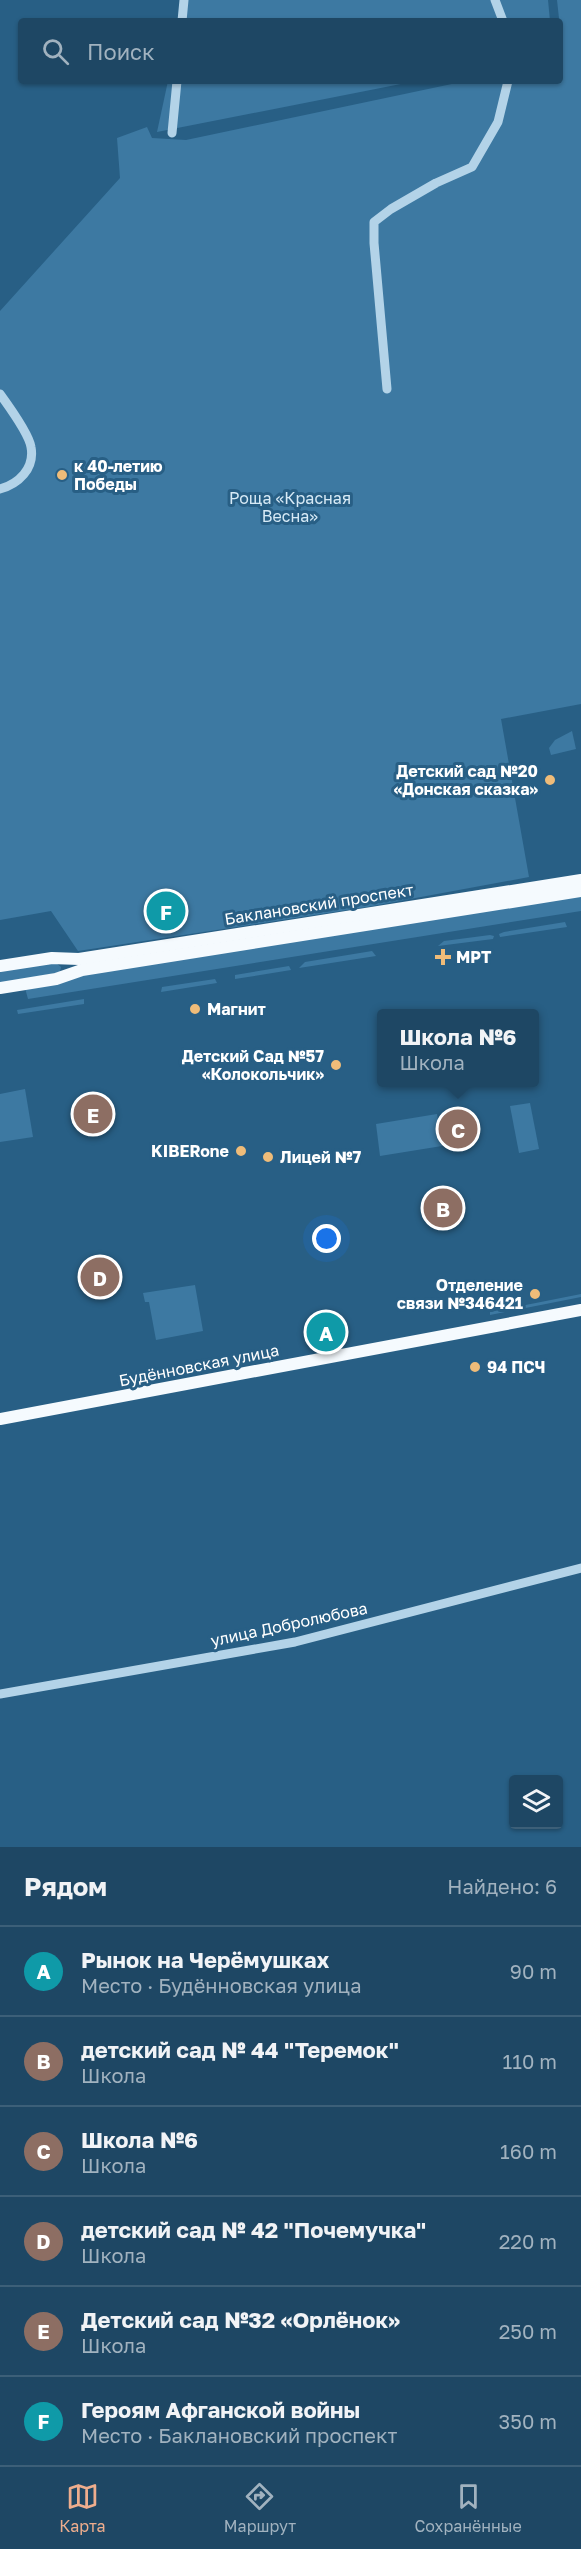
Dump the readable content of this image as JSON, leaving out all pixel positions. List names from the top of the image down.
{
  "streets": {
    "main road": ["Баклановский проспект", "Будённовская улица"],
    "street": ["улица Добролюбова"]
  },
  "parks": ["Роща «Красная Весна»"],
  "places": {
    "other": [
      "к 40-летию Победы",
      "Детский сад №20 «Донская сказка»",
      "Магнит",
      "Детский Сад №57 «Колокольчик»",
      "KIBERone",
      "Лицей №7",
      "Отделение связи №346421",
      "94 ПСЧ"
    ],
    "health": ["МРТ"]
  },
  "page": {
    "search": "Поиск",
    "pins": [
      "F",
      "E",
      "C",
      "B",
      "D",
      "A"
    ],
    "popup": ["Школа №6", "Школа"],
    "heading": ["Рядом", "Найдено: 6"],
    "list": [
      {
        "mark": "A",
        "name": "Рынок на Черёмушках",
        "note": "Место · Будённовская улица",
        "value": "90 m"
      },
      {
        "mark": "B",
        "name": "детский сад № 44 \"Теремок\"",
        "note": "Школа",
        "value": "110 m"
      },
      {
        "mark": "C",
        "name": "Школа №6",
        "note": "Школа",
        "value": "160 m"
      },
      {
        "mark": "D",
        "name": "детский сад № 42 \"Почемучка\"",
        "note": "Школа",
        "value": "220 m"
      },
      {
        "mark": "E",
        "name": "Детский сад №32 «Орлёнок»",
        "note": "Школа",
        "value": "250 m"
      },
      {
        "mark": "F",
        "name": "Героям Афганской войны",
        "note": "Место · Баклановский проспект",
        "value": "350 m"
      }
    ],
    "nav": ["Карта", "Маршрут", "Сохранённые"]
  }
}
